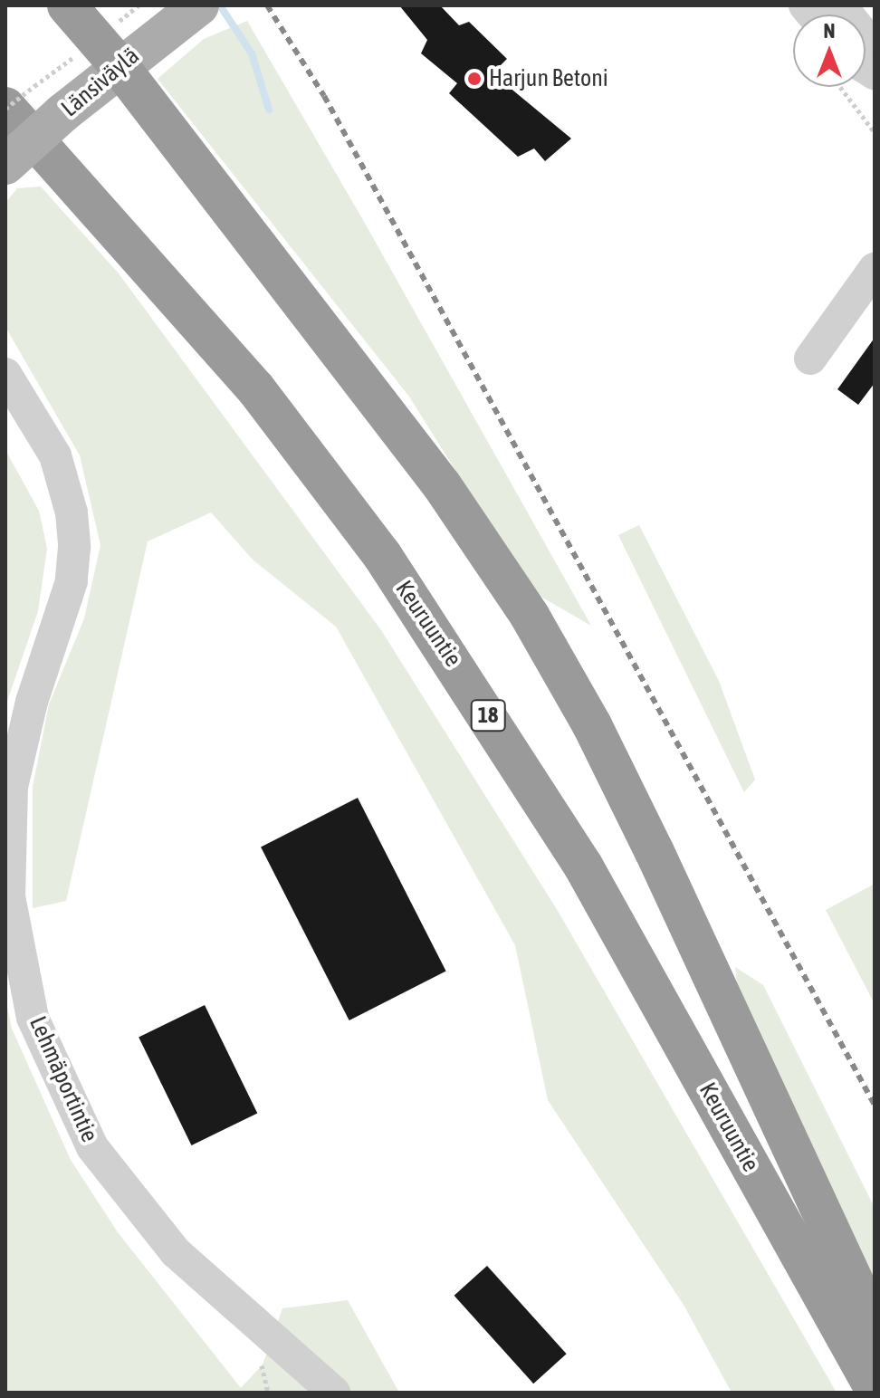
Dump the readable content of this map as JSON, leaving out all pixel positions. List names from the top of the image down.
{
  "streets": {
    "highway": ["Keuruuntie", "18"],
    "main road": ["Länsiväylä"],
    "street": ["Lehmäportintie"]
  },
  "places": ["Harjun Betoni"],
  "north": "top"
}
